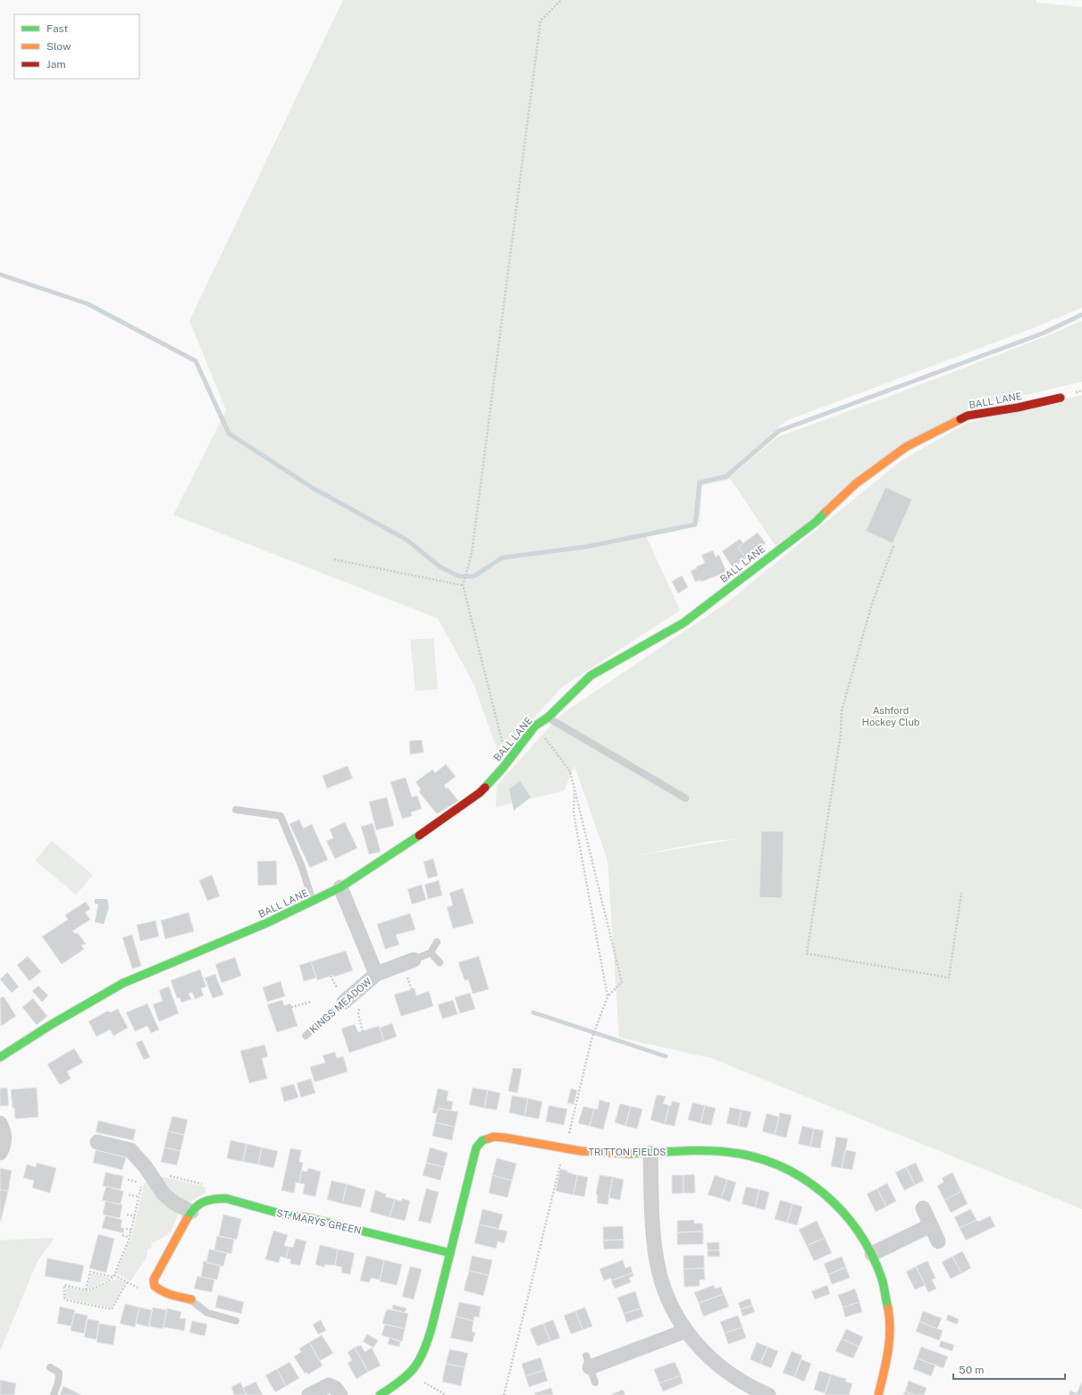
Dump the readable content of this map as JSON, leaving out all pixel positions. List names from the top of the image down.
{
  "streets": {
    "street": [
      "BALL LANE",
      "KINGS MEADOW",
      "TRITTON FIELDS",
      "ST. MARYS GREEN"
    ]
  },
  "crossings": [
    ["BALL LANE", "KINGS MEADOW"],
    ["TRITTON FIELDS", "ST. MARYS GREEN"]
  ],
  "parks": ["Ashford Hockey Club"],
  "legend": ["Fast", "Slow", "Jam"],
  "scale_bar": "50 m"
}
